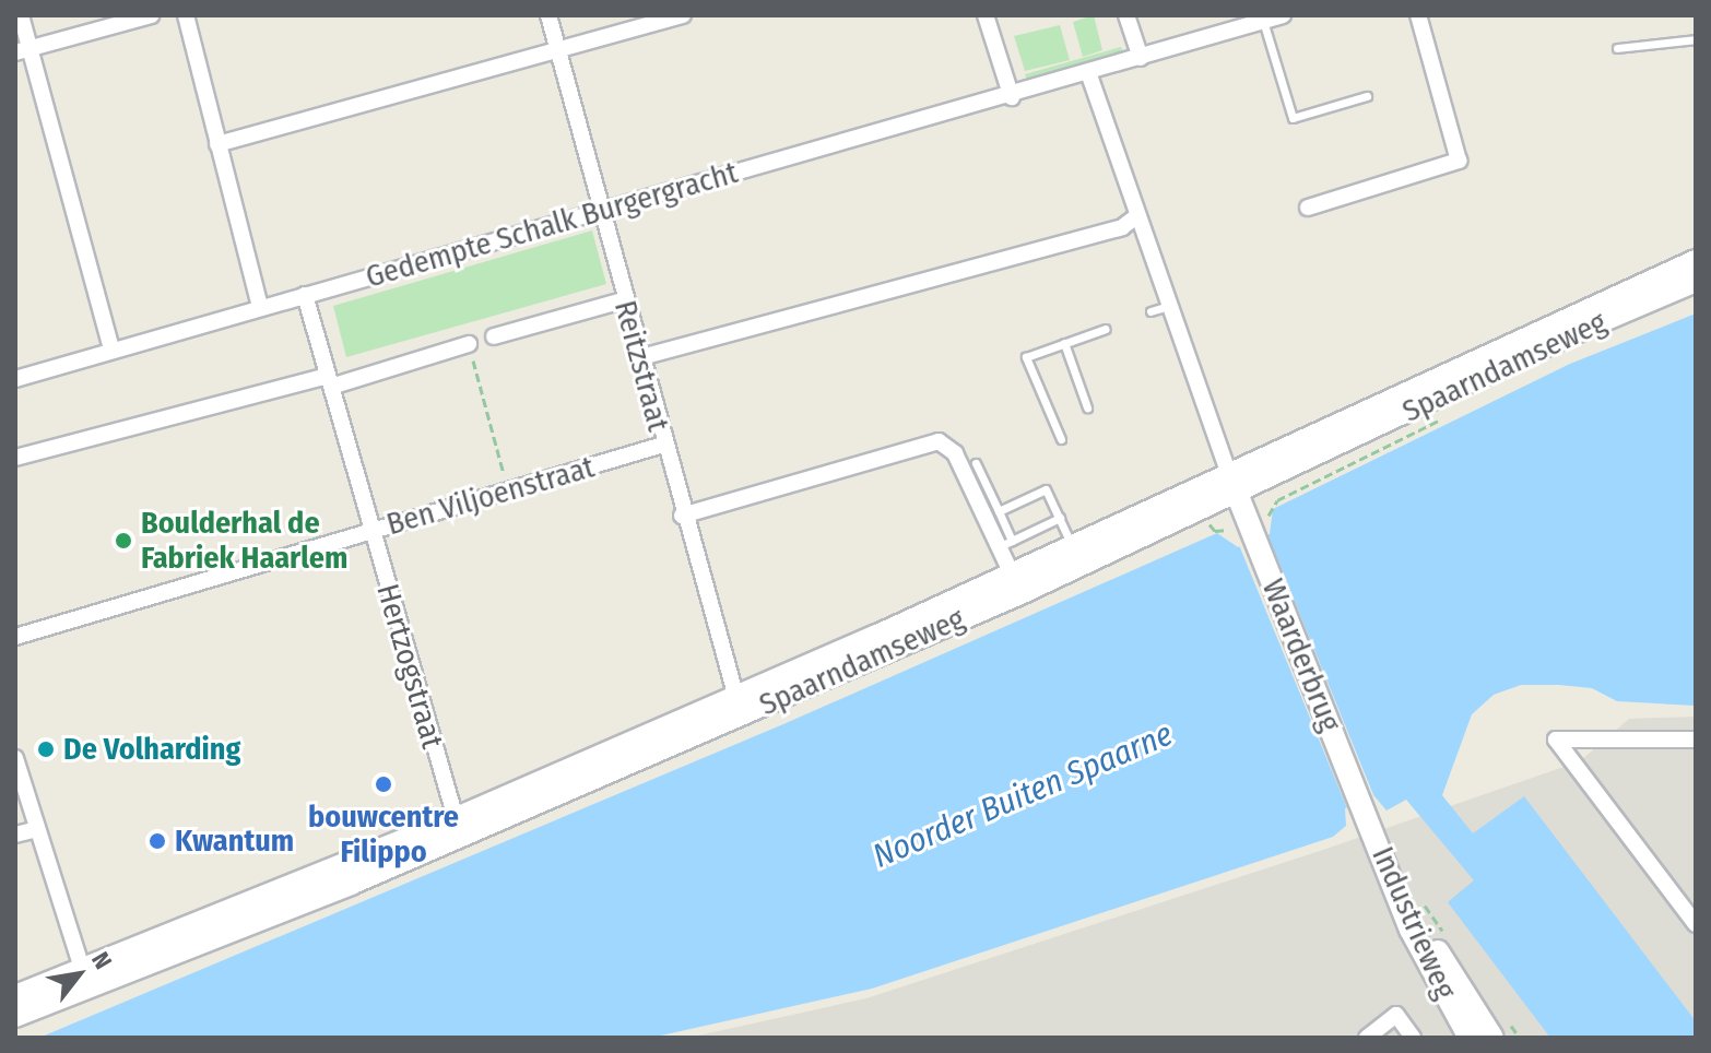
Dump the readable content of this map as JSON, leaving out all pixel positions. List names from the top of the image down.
{
  "streets": {
    "main road": ["Spaarndamseweg", "Waarderbrug", "Industrieweg"],
    "street": [
      "Gedempte Schalk Burgergracht",
      "Reitzstraat",
      "Ben Viljoenstraat",
      "Hertzogstraat"
    ]
  },
  "crossings": [
    ["Gedempte Schalk Burgergracht", "Reitzstraat"],
    ["Gedempte Schalk Burgergracht", "Hertzogstraat"],
    ["Reitzstraat", "Spaarndamseweg"],
    ["Reitzstraat", "Ben Viljoenstraat"],
    ["Spaarndamseweg", "Waarderbrug"],
    ["Spaarndamseweg", "Hertzogstraat"],
    ["Ben Viljoenstraat", "Hertzogstraat"],
    ["Waarderbrug", "Industrieweg"]
  ],
  "water": ["Noorder Buiten Spaarne"],
  "places": [
    "Boulderhal de Fabriek Haarlem",
    "De Volharding",
    "bouwcentre Filippo",
    "Kwantum"
  ],
  "north": "top right"
}
